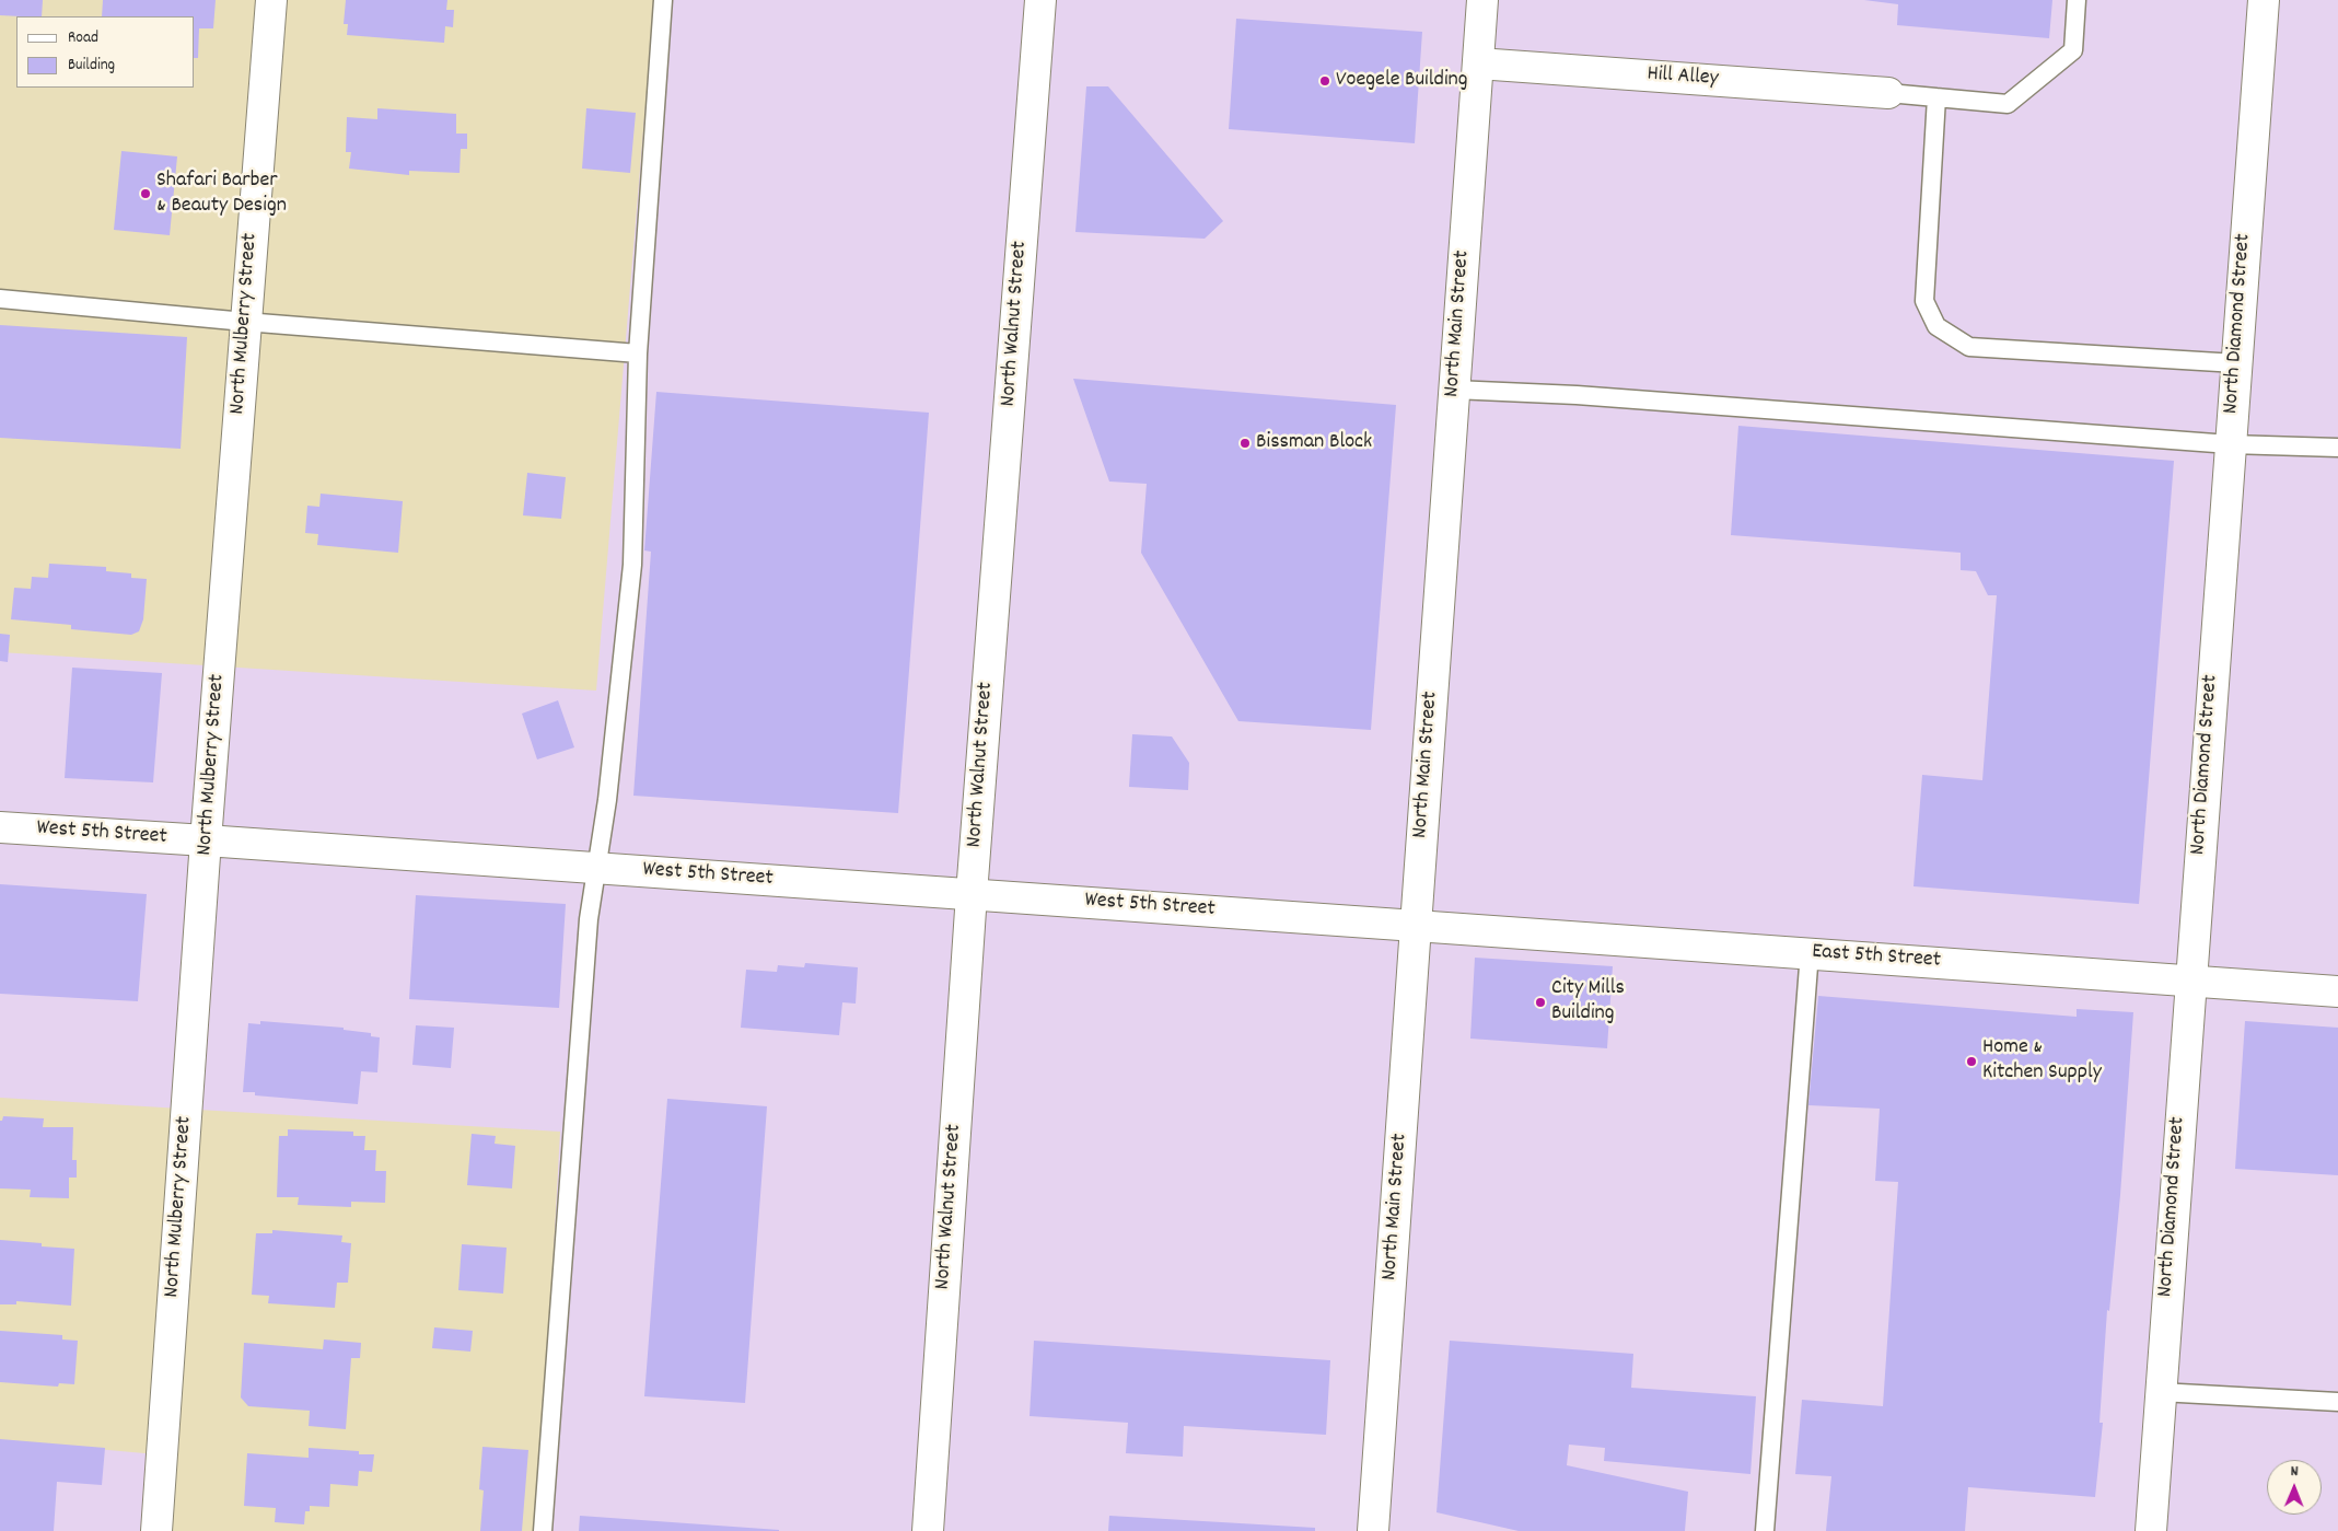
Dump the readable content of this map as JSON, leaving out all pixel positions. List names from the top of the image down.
{
  "streets": {
    "main road": [
      "Hill Alley",
      "North Mulberry Street",
      "North Walnut Street",
      "North Main Street",
      "North Diamond Street",
      "West 5th Street",
      "East 5th Street"
    ]
  },
  "crossings": [
    ["Hill Alley", "North Main Street"],
    ["North Mulberry Street", "West 5th Street"],
    ["North Walnut Street", "West 5th Street"],
    ["North Main Street", "West 5th Street"],
    ["North Main Street", "East 5th Street"],
    ["North Diamond Street", "East 5th Street"],
    ["West 5th Street", "East 5th Street"]
  ],
  "places": [
    "Voegele Building",
    "Shafari Barber & Beauty Design",
    "Bissman Block",
    "City Mills Building",
    "Home & Kitchen Supply"
  ],
  "legend": ["Road", "Building"],
  "north": "top"
}
